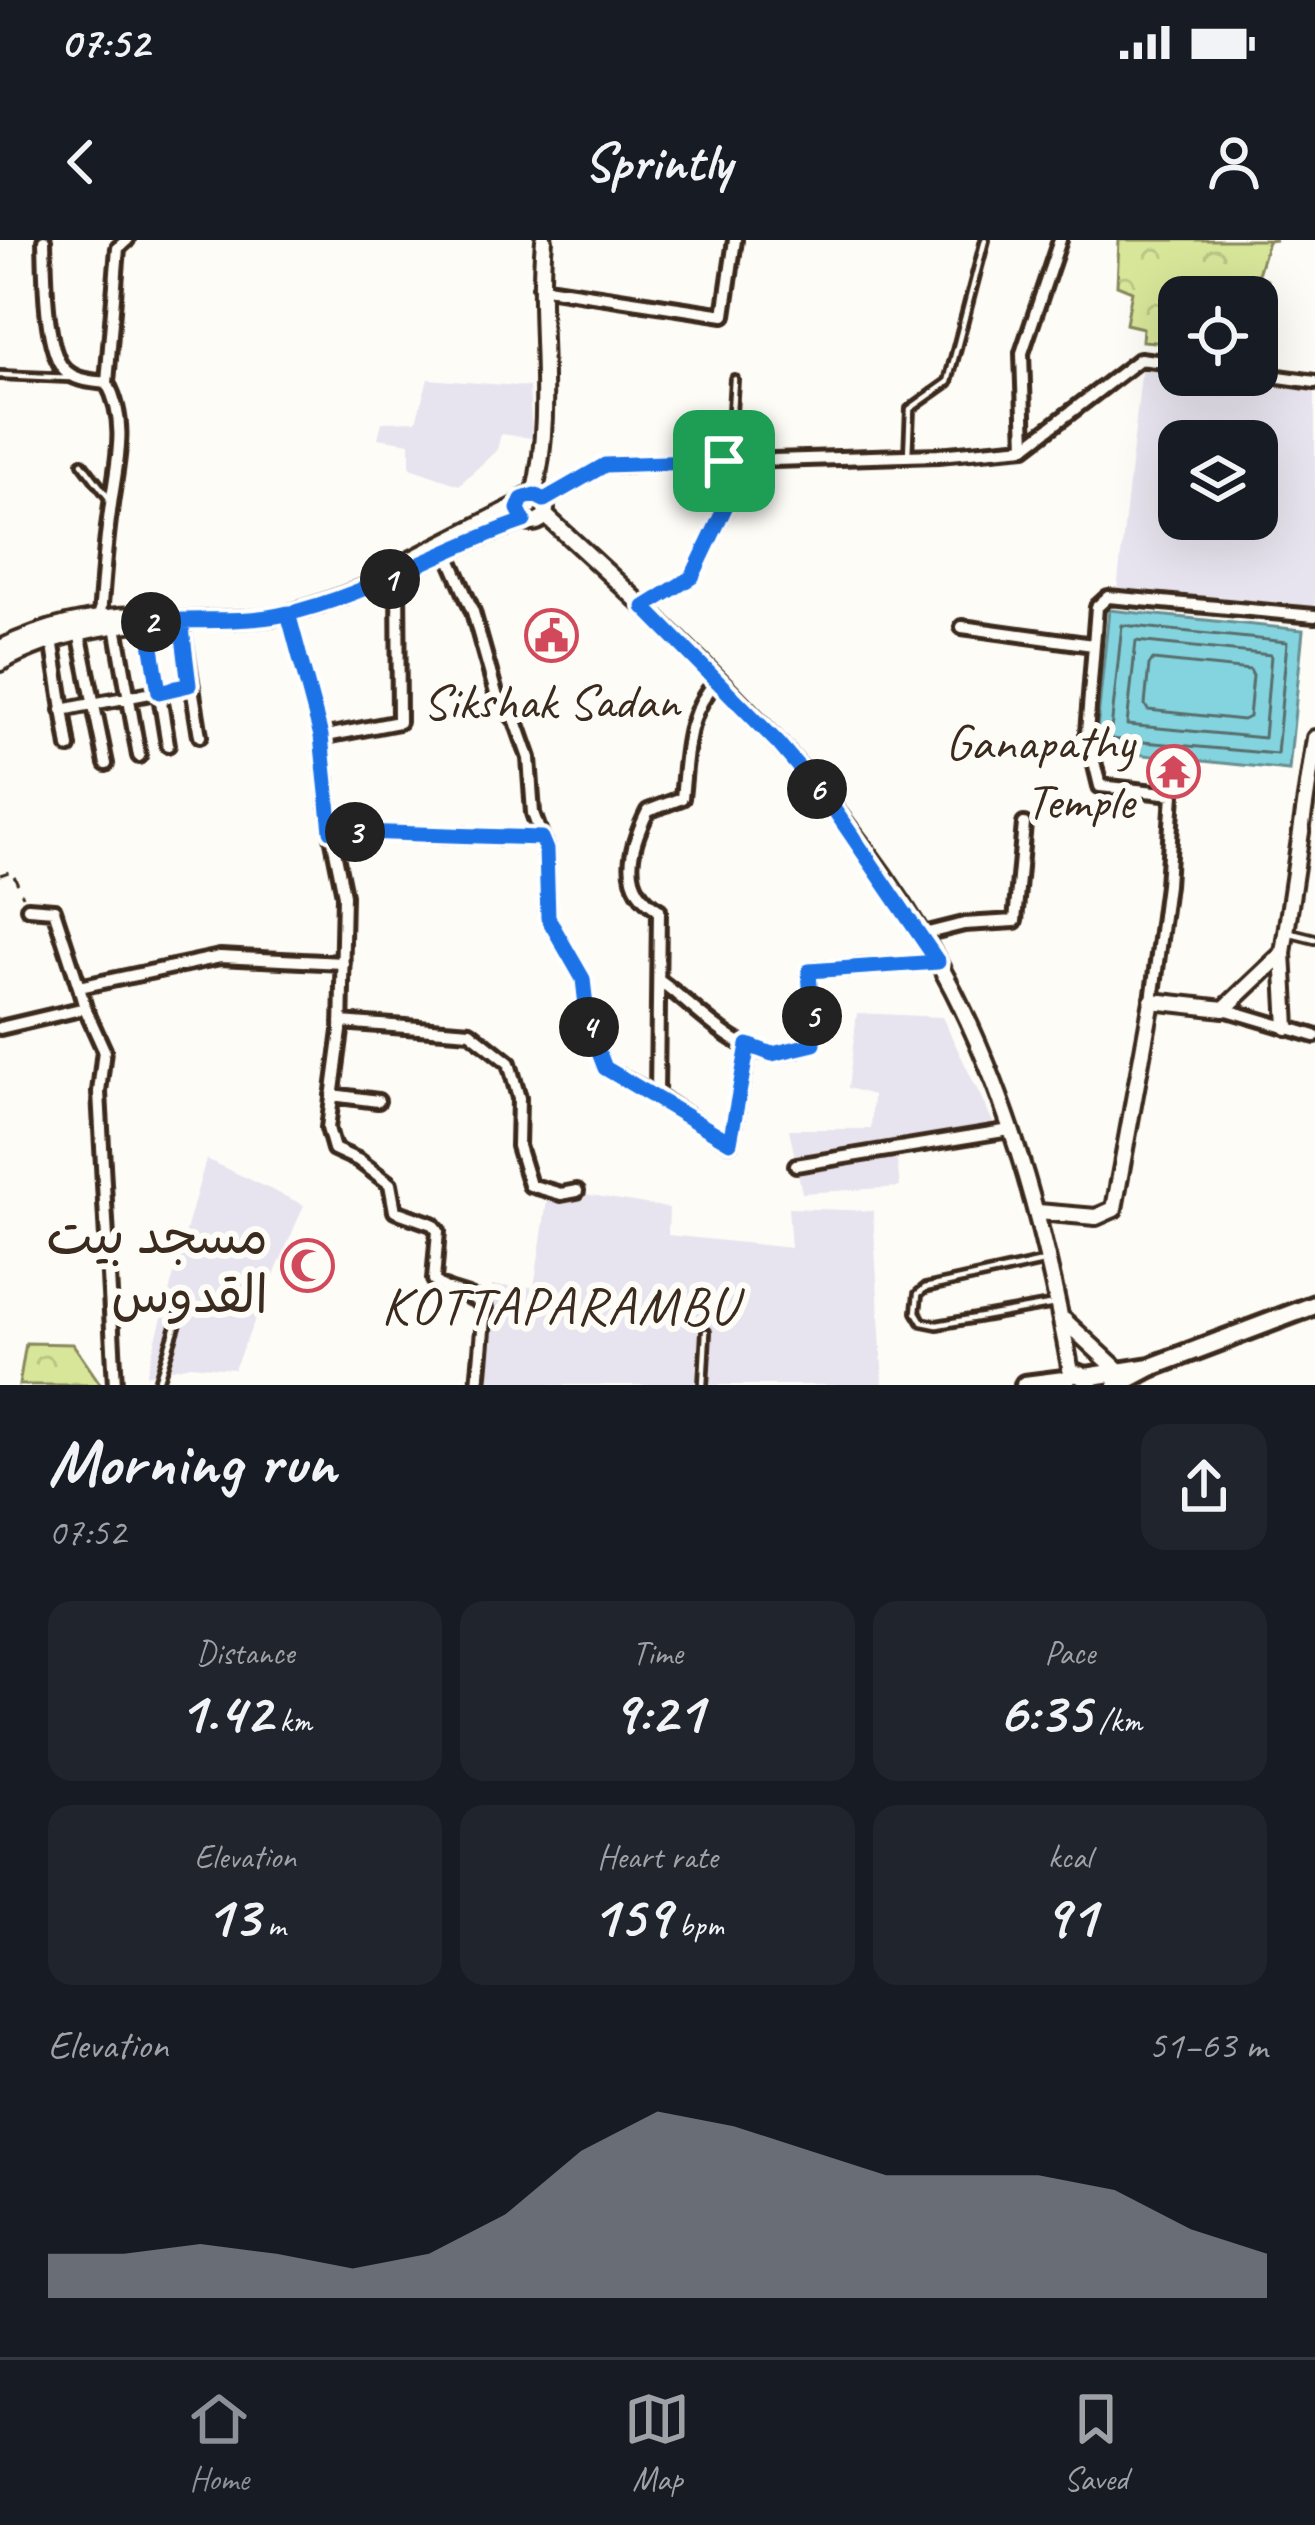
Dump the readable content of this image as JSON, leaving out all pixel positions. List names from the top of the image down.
{
  "districts": ["KOTTAPARAMBU"],
  "places": {
    "public building": ["Sikshak Sadan"],
    "temple": ["Ganapathy Temple"],
    "mosque": ["مسجد بیت القدوس"]
  },
  "page": {
    "status": "07:52",
    "header": "Sprintly",
    "pins": [
      "1",
      "2",
      "6",
      "3",
      "5",
      "4"
    ],
    "heading": ["Morning run", "07:52"],
    "stats": [
      ["Distance", "1.42 km"],
      ["Time", "9:21"],
      ["Pace", "6:35 /km"],
      ["Elevation", "13 m"],
      ["Heart rate", "159 bpm"],
      ["kcal", "91"]
    ],
    "chart": ["Elevation", "51–63 m"],
    "tabs": ["Home", "Map", "Saved"]
  }
}
